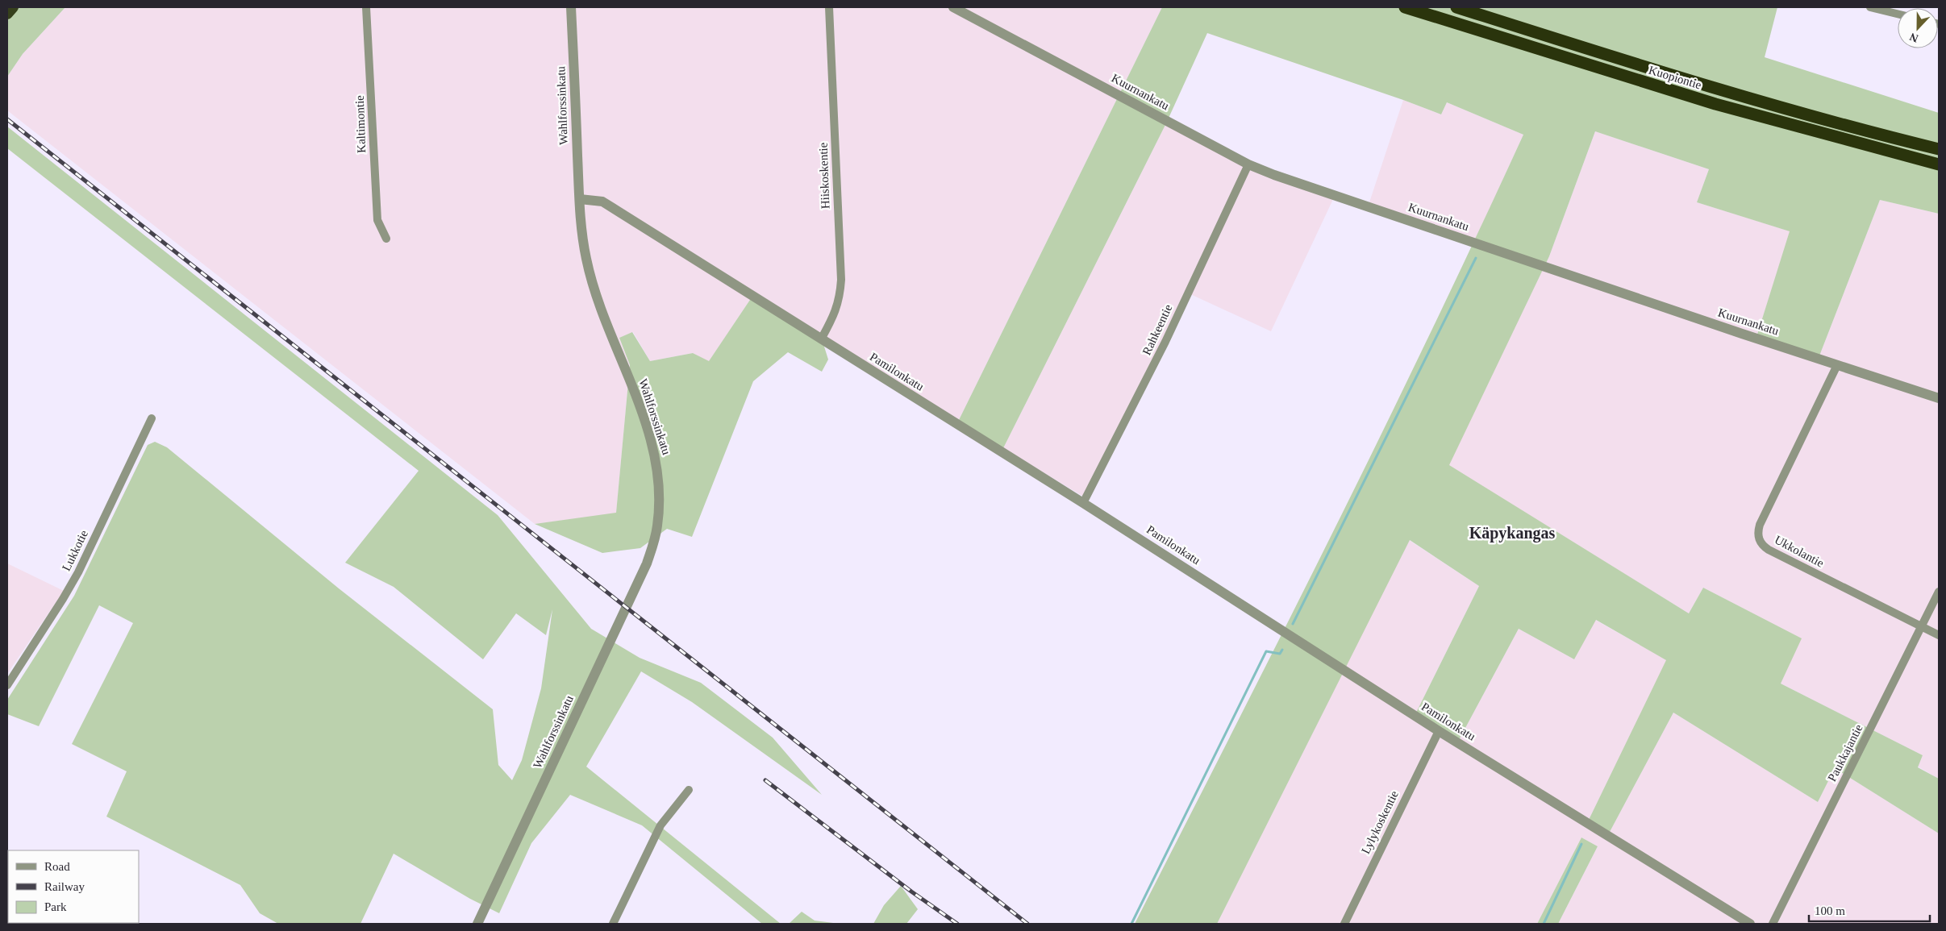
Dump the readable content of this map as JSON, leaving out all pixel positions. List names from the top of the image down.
{
  "streets": {
    "highway": ["Kuopiontie"],
    "street": [
      "Kuurnankatu",
      "Wahlforssinkatu",
      "Kaltimontie",
      "Hiiskoskentie",
      "Rahkeentie",
      "Pamilonkatu",
      "Lukkotie",
      "Ukkolantie",
      "Paukkajantie",
      "Lylykoskentie"
    ]
  },
  "crossings": [
    ["Kuurnankatu", "Rahkeentie"],
    ["Kuurnankatu", "Ukkolantie"],
    ["Wahlforssinkatu", "Pamilonkatu"],
    ["Hiiskoskentie", "Pamilonkatu"],
    ["Rahkeentie", "Pamilonkatu"],
    ["Pamilonkatu", "Lylykoskentie"],
    ["Ukkolantie", "Paukkajantie"]
  ],
  "districts": ["Käpykangas"],
  "legend": ["Road", "Railway", "Park"],
  "scale_bar": "100 m",
  "north": "bottom"
}
